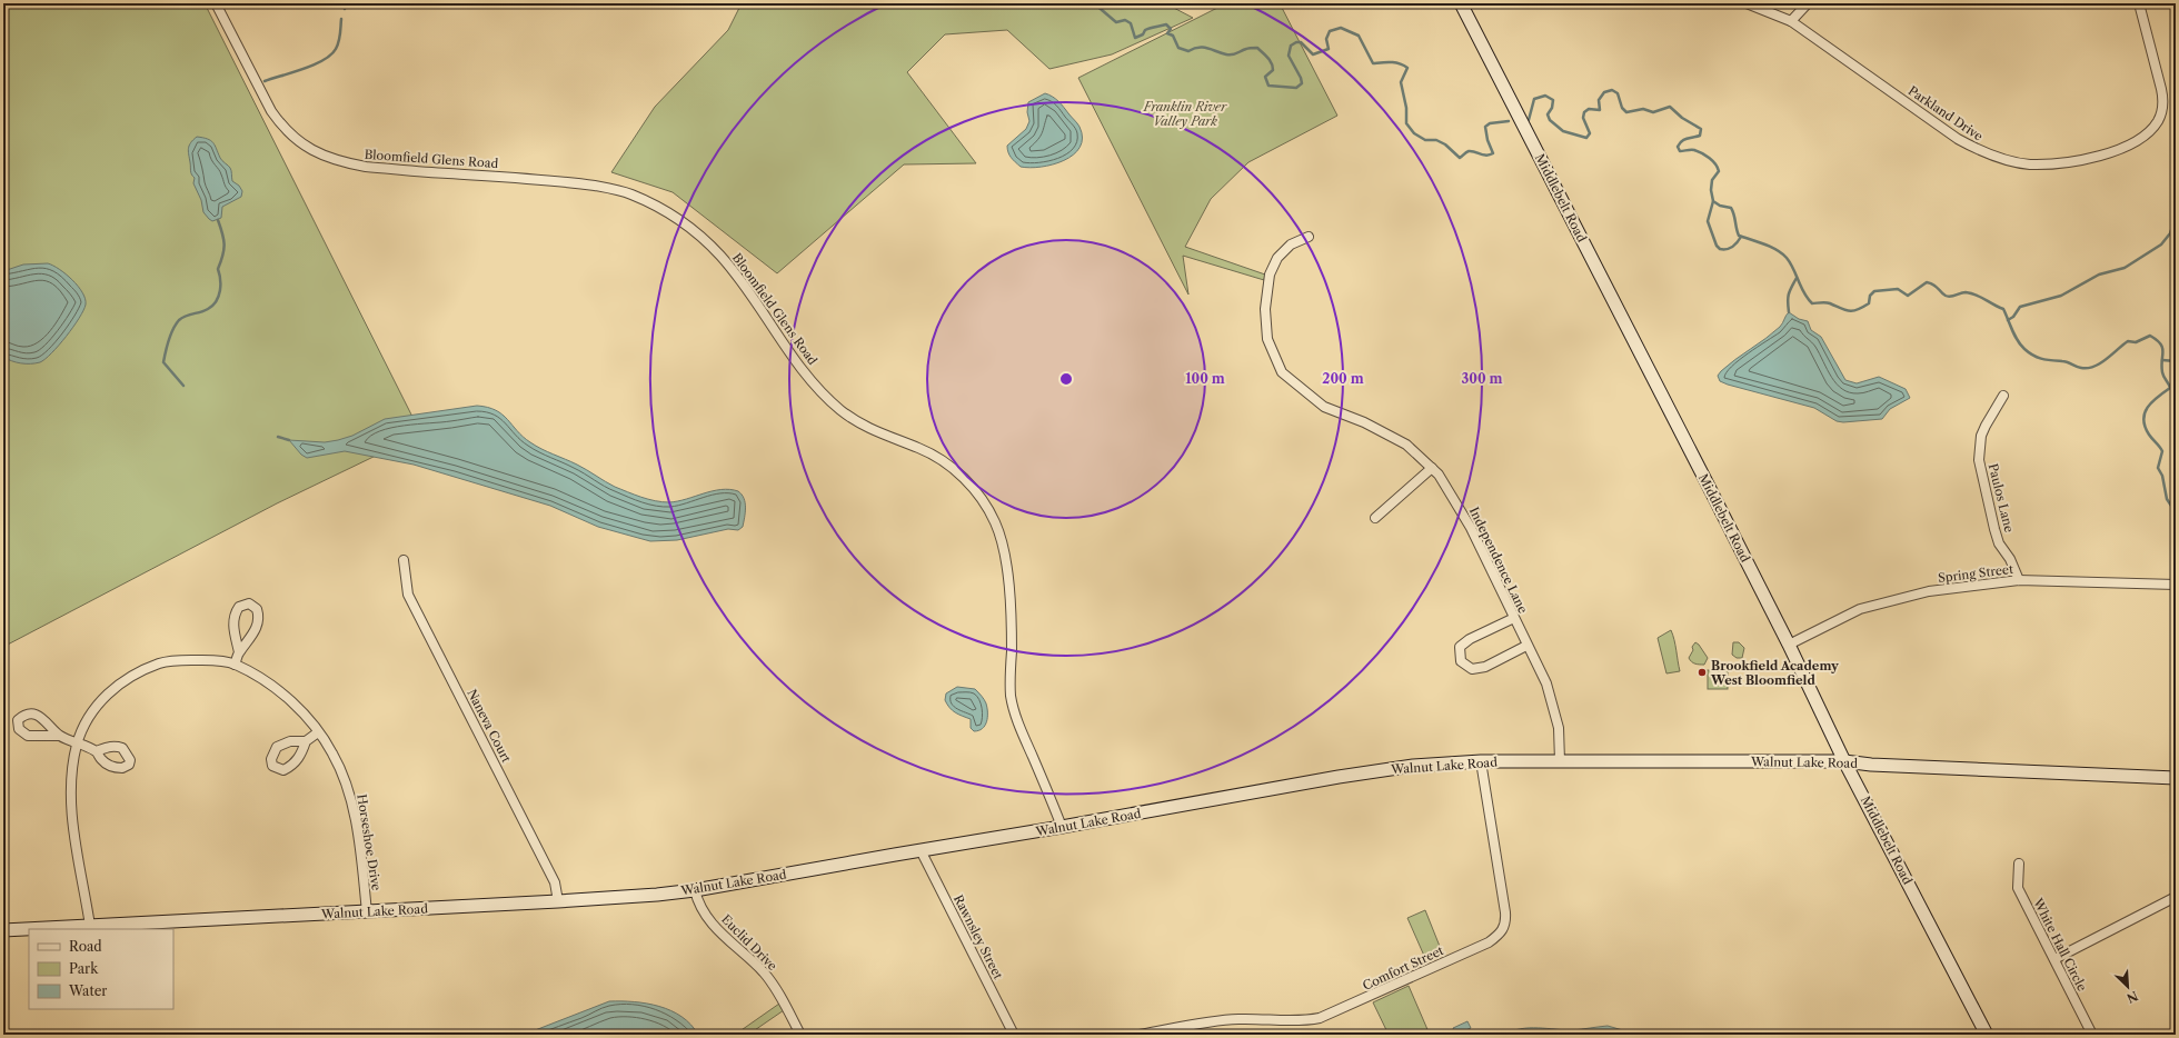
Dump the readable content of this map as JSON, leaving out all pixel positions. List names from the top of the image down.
{
  "streets": {
    "street": [
      "Parkland Drive",
      "Bloomfield Glens Road",
      "Middlebelt Road",
      "Paulos Lane",
      "Independence Lane",
      "Spring Street",
      "Naneva Court",
      "Walnut Lake Road",
      "Horseshoe Drive",
      "Rawnsley Street",
      "Euclid Drive",
      "White Hall Circle",
      "Comfort Street"
    ]
  },
  "crossings": [
    ["Bloomfield Glens Road", "Walnut Lake Road"],
    ["Middlebelt Road", "Spring Street"],
    ["Middlebelt Road", "Walnut Lake Road"],
    ["Paulos Lane", "Spring Street"],
    ["Independence Lane", "Walnut Lake Road"],
    ["Naneva Court", "Walnut Lake Road"],
    ["Walnut Lake Road", "Horseshoe Drive"],
    ["Walnut Lake Road", "Rawnsley Street"],
    ["Walnut Lake Road", "Euclid Drive"],
    ["Walnut Lake Road", "Comfort Street"]
  ],
  "parks": ["Franklin River Valley Park"],
  "places": ["Brookfield Academy West Bloomfield"],
  "legend": ["Road", "Park", "Water"],
  "north": "bottom right",
  "rings": ["100 m", "200 m", "300 m"]
}
